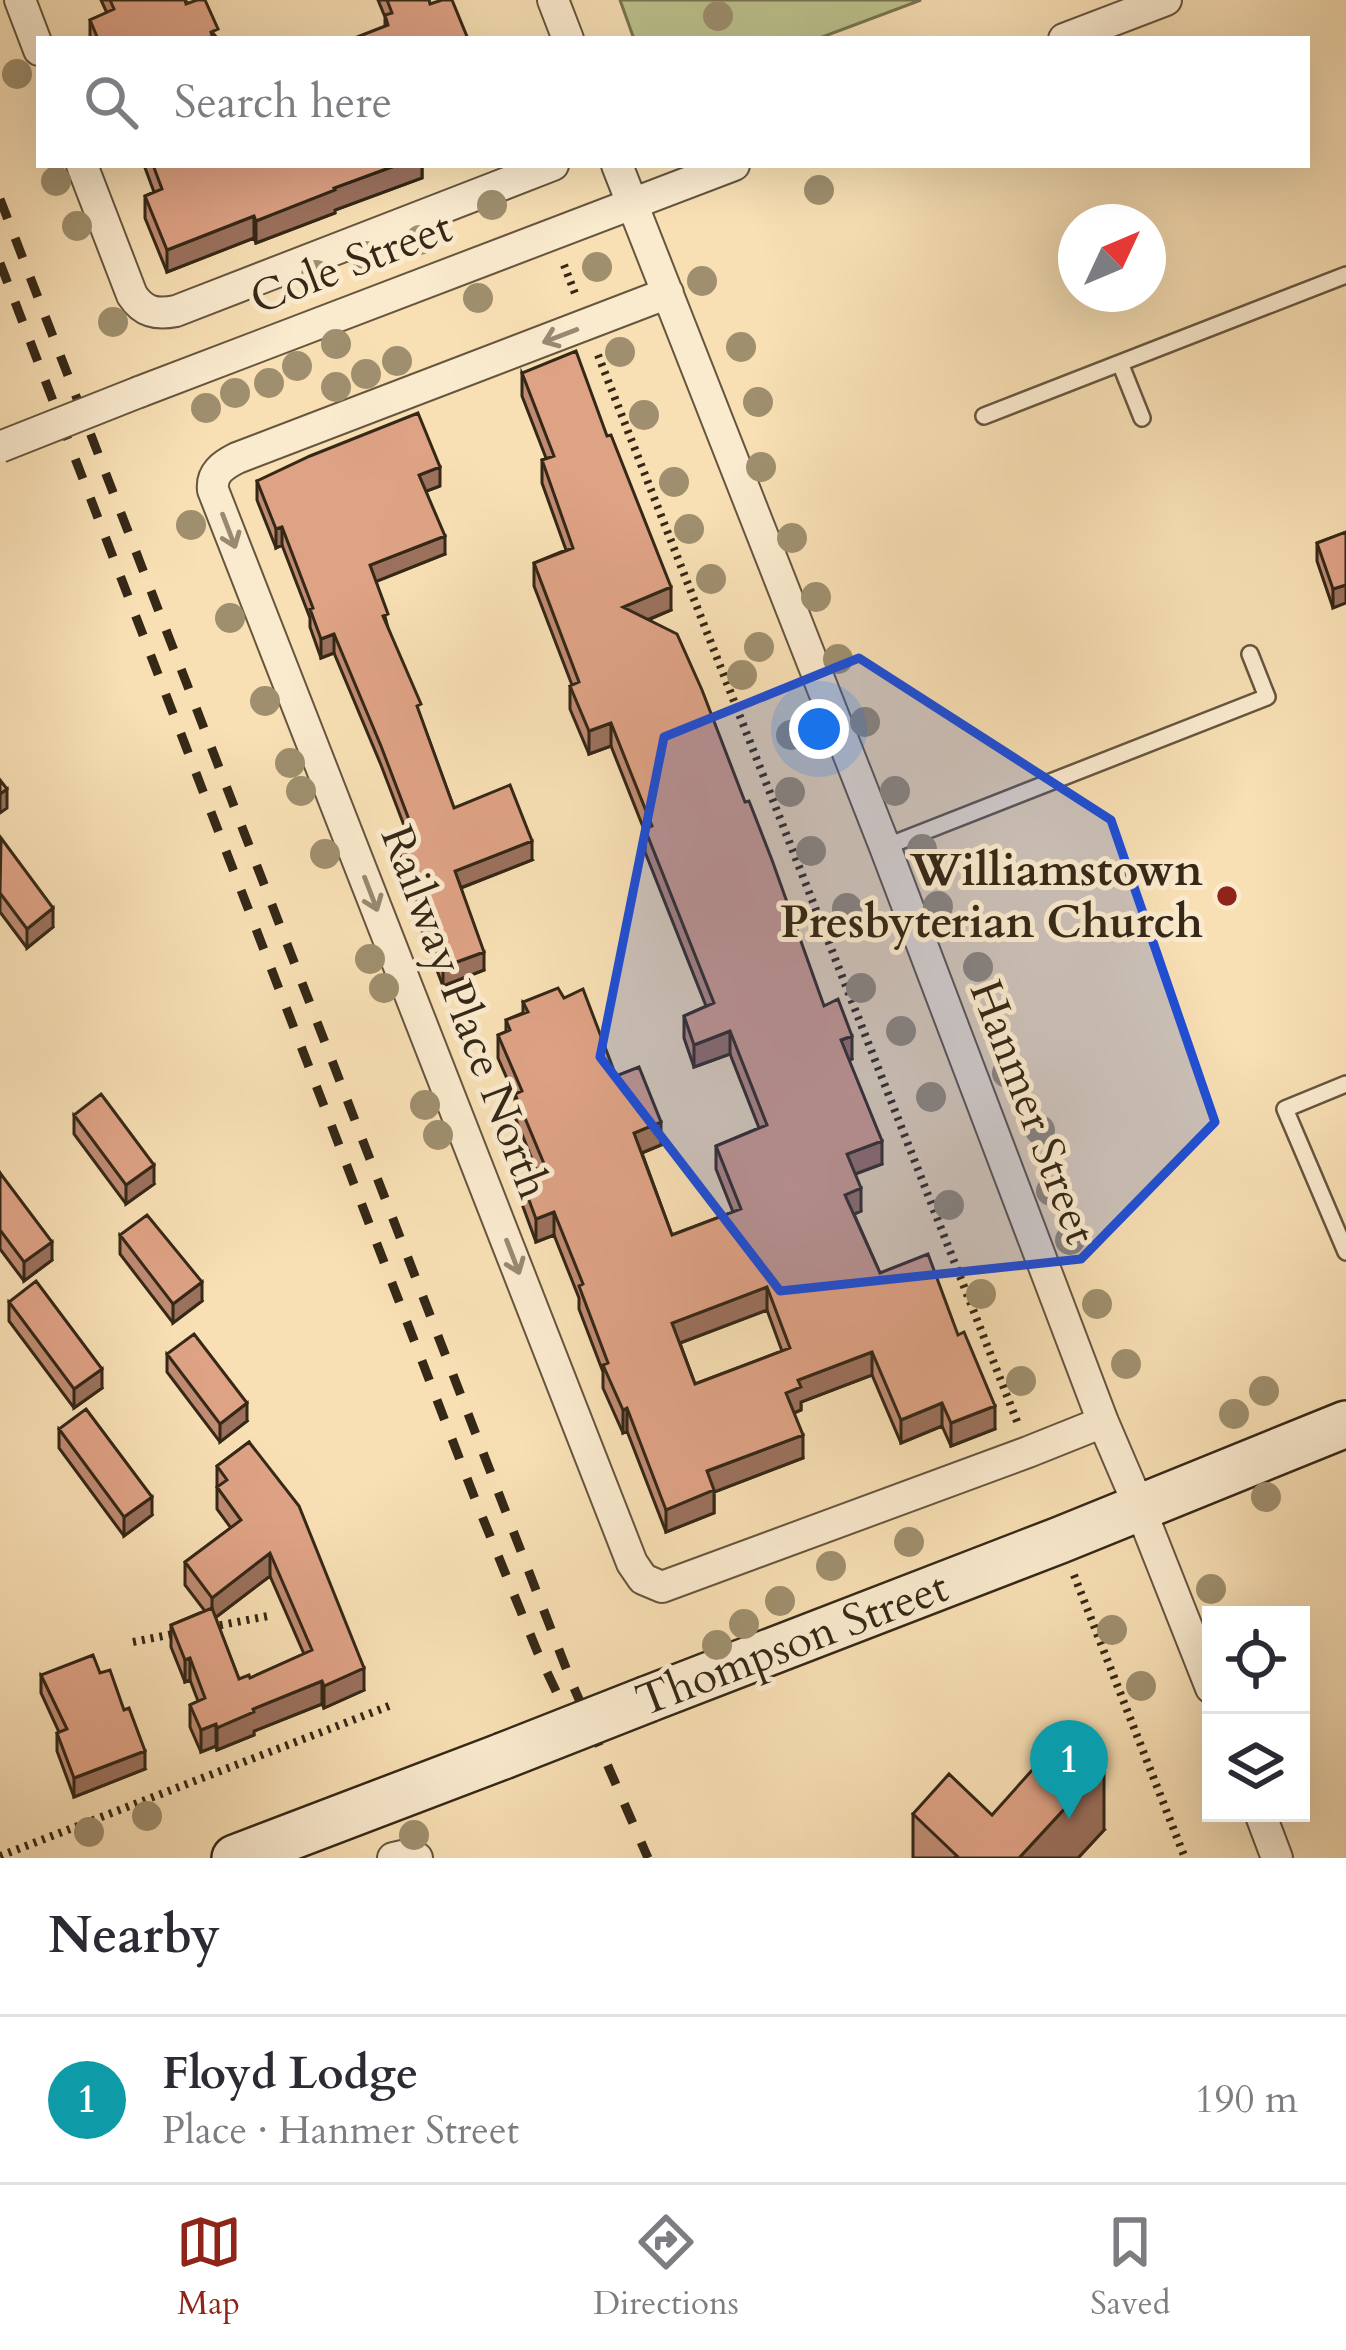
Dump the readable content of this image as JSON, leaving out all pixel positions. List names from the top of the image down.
{
  "streets": {
    "street": [
      "Cole Street",
      "Railway Place North",
      "Hanmer Street",
      "Thompson Street"
    ]
  },
  "crossings": [
    ["Cole Street", "Hanmer Street"],
    ["Railway Place North", "Hanmer Street"],
    ["Hanmer Street", "Thompson Street"]
  ],
  "places": ["Williamstown Presbyterian Church"],
  "north": "top right",
  "page": {
    "search": "Search here",
    "pins": "1",
    "heading": "Nearby",
    "list": [
      {
        "mark": "1",
        "name": "Floyd Lodge",
        "note": "Place · Hanmer Street",
        "value": "190 m"
      }
    ],
    "nav": ["Map", "Directions", "Saved"]
  }
}
